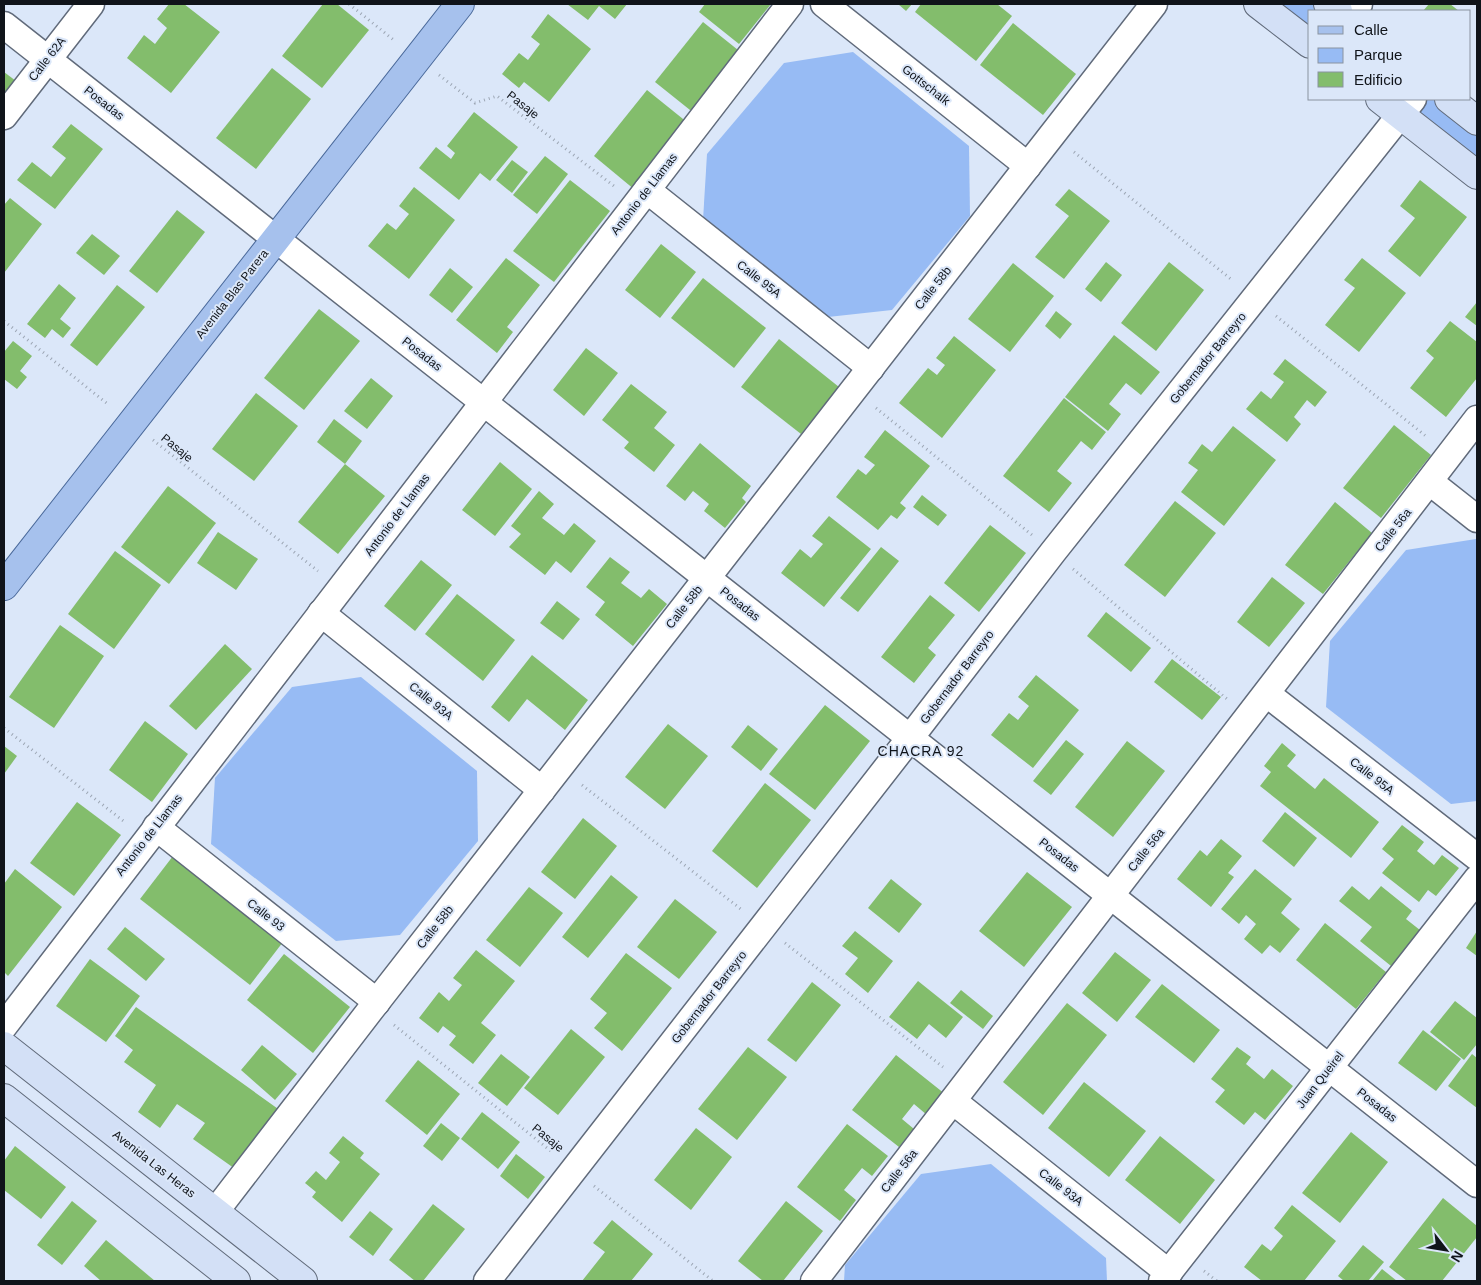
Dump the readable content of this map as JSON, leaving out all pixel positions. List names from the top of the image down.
{
  "streets": {
    "main road": ["Avenida Blas Parera", "Avenida Las Heras"],
    "street": [
      "Calle 62A",
      "Gottschalk",
      "Posadas",
      "Antonio de Llamas",
      "Calle 95A",
      "Calle 58b",
      "Gobernador Barreyro",
      "Calle 56a",
      "Calle 93A",
      "Calle 93",
      "Juan Queirel"
    ],
    "path": ["Pasaje"]
  },
  "crossings": [
    ["Calle 62A", "Posadas"],
    ["Gottschalk", "Calle 58b"],
    ["Posadas", "Antonio de Llamas"],
    ["Posadas", "Calle 58b"],
    ["Posadas", "Avenida Blas Parera"],
    ["Posadas", "Gobernador Barreyro"],
    ["Posadas", "Calle 56a"],
    ["Posadas", "Juan Queirel"],
    ["Pasaje", "Antonio de Llamas"],
    ["Pasaje", "Calle 95A"],
    ["Pasaje", "Calle 58b"],
    ["Pasaje", "Avenida Blas Parera"],
    ["Pasaje", "Gobernador Barreyro"],
    ["Pasaje", "Calle 93"],
    ["Antonio de Llamas", "Calle 95A"],
    ["Antonio de Llamas", "Calle 93A"],
    ["Antonio de Llamas", "Calle 93"],
    ["Calle 95A", "Calle 58b"],
    ["Calle 95A", "Calle 56a"],
    ["Calle 58b", "Calle 93A"],
    ["Calle 58b", "Calle 93"],
    ["Calle 58b", "Avenida Las Heras"],
    ["Calle 56a", "Calle 93A"],
    ["Calle 93A", "Juan Queirel"]
  ],
  "districts": ["CHACRA 92"],
  "legend": ["Calle", "Parque", "Edificio"],
  "north": "bottom right"
}
